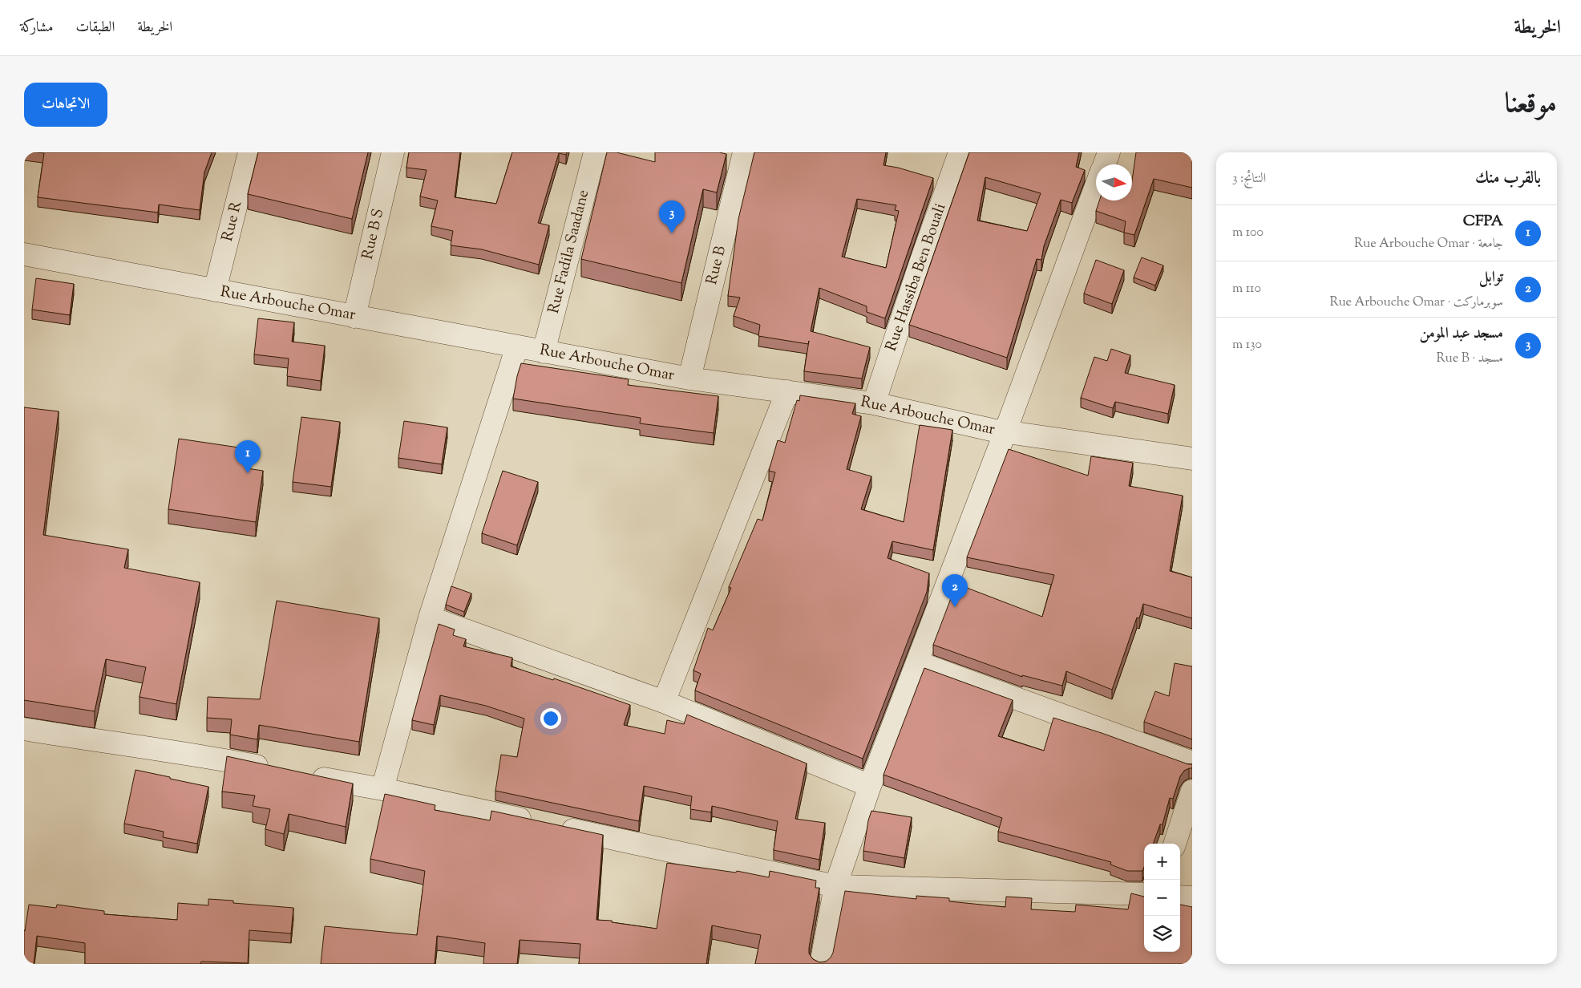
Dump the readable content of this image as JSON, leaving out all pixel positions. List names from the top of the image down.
{
  "streets": {
    "street": [
      "Rue R",
      "Rue B S",
      "Rue Fadila Saadane",
      "Rue B",
      "Rue Hassiba Ben Bouali",
      "Rue Arbouche Omar"
    ]
  },
  "crossings": [
    ["Rue R", "Rue Arbouche Omar"],
    ["Rue B S", "Rue Arbouche Omar"],
    ["Rue Fadila Saadane", "Rue Arbouche Omar"],
    ["Rue B", "Rue Arbouche Omar"],
    ["Rue Hassiba Ben Bouali", "Rue Arbouche Omar"]
  ],
  "north": "right",
  "page": {
    "header": "الخريطة",
    "nav": ["الخريطة", "الطبقات", "مشاركة"],
    "title": "موقعنا",
    "buttons": "الاتجاهات",
    "heading": ["بالقرب منك", "النتائج: 3"],
    "pins": ["3", "1", "2"],
    "list": [
      {
        "mark": "1",
        "name": "CFPA",
        "note": "جامعة · Rue Arbouche Omar",
        "value": "100 m"
      },
      {
        "mark": "2",
        "name": "توابل",
        "note": "سوبرماركت · Rue Arbouche Omar",
        "value": "110 m"
      },
      {
        "mark": "3",
        "name": "مسجد عبد المومن",
        "note": "مسجد · Rue B",
        "value": "130 m"
      }
    ],
    "map_buttons": ["+", "−"]
  }
}
